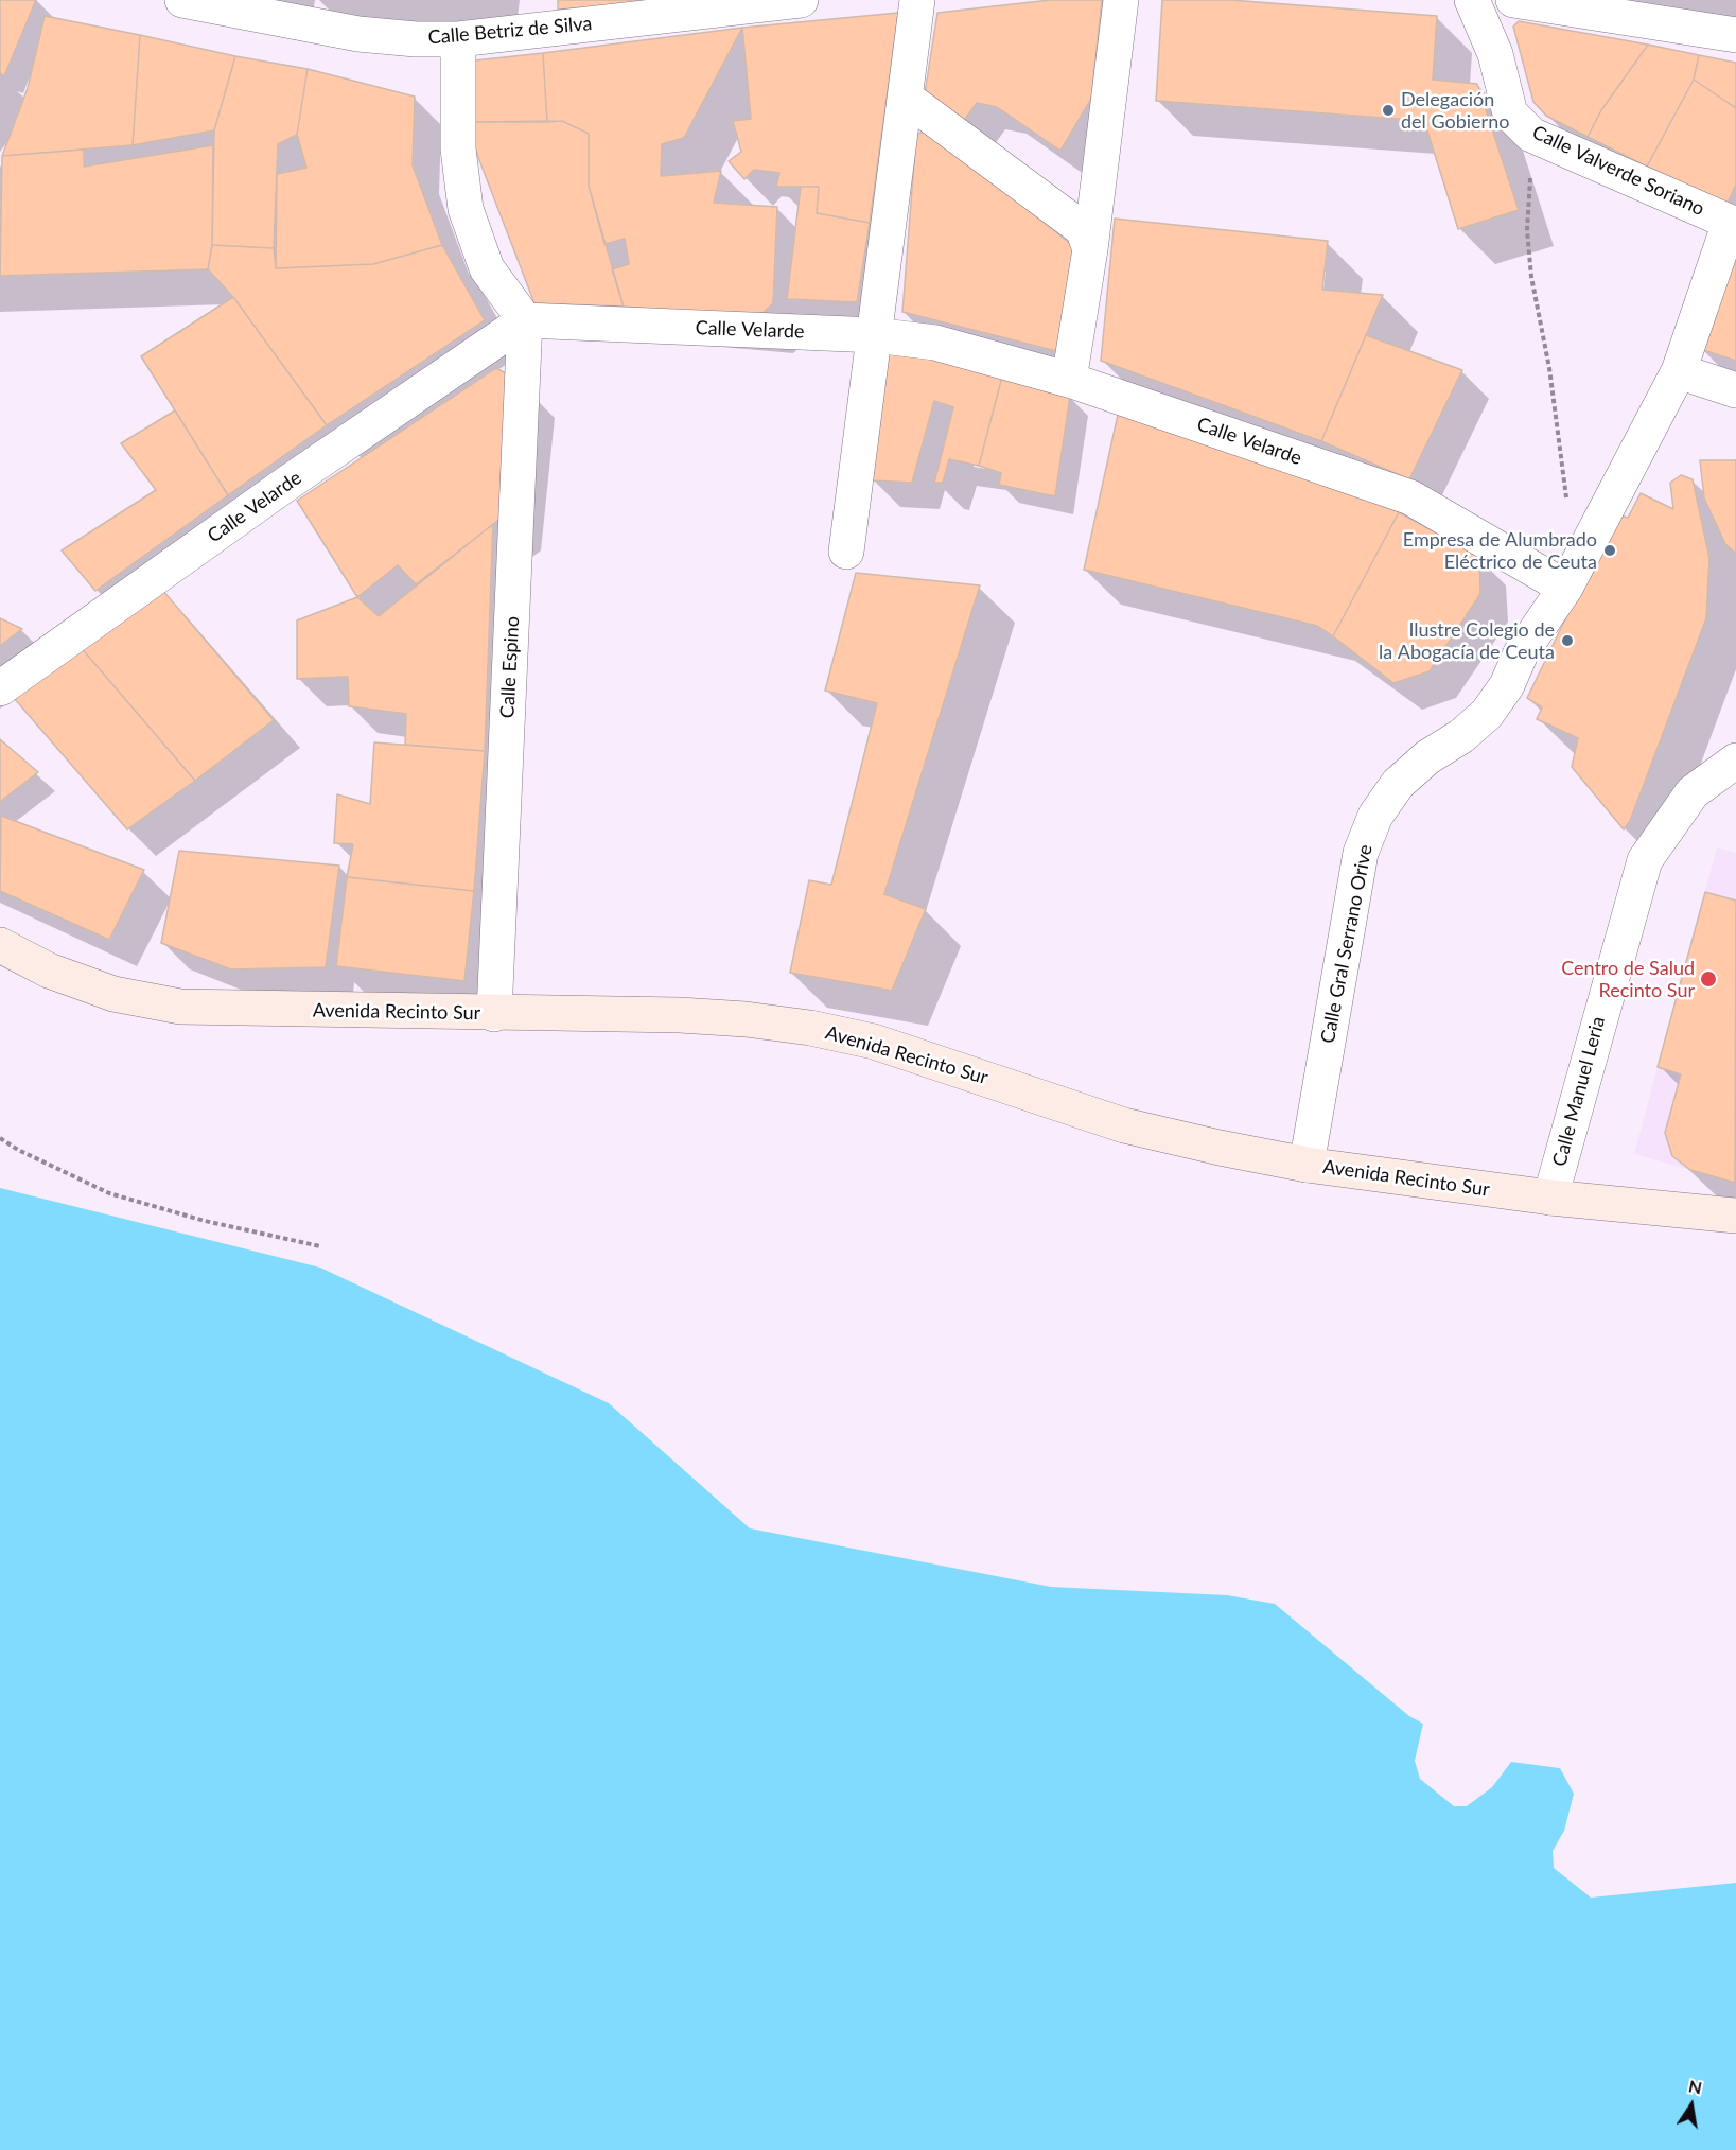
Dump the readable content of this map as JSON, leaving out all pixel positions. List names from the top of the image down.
{
  "streets": {
    "main road": ["Avenida Recinto Sur"],
    "street": [
      "Calle Betriz de Silva",
      "Calle Valverde Soriano",
      "Calle Velarde",
      "Calle Espino",
      "Calle Gral Serrano Orive",
      "Calle Manuel Leria"
    ]
  },
  "crossings": [
    ["Calle Valverde Soriano", "Calle Gral Serrano Orive"],
    ["Calle Velarde", "Calle Espino"],
    ["Calle Velarde", "Calle Gral Serrano Orive"],
    ["Calle Espino", "Avenida Recinto Sur"],
    ["Calle Gral Serrano Orive", "Avenida Recinto Sur"],
    ["Avenida Recinto Sur", "Calle Manuel Leria"]
  ],
  "places": [
    "Delegación del Gobierno",
    "Empresa de Alumbrado Eléctrico de Ceuta",
    "Ilustre Colegio de la Abogacía de Ceuta",
    "Centro de Salud Recinto Sur"
  ],
  "north": "top"
}
